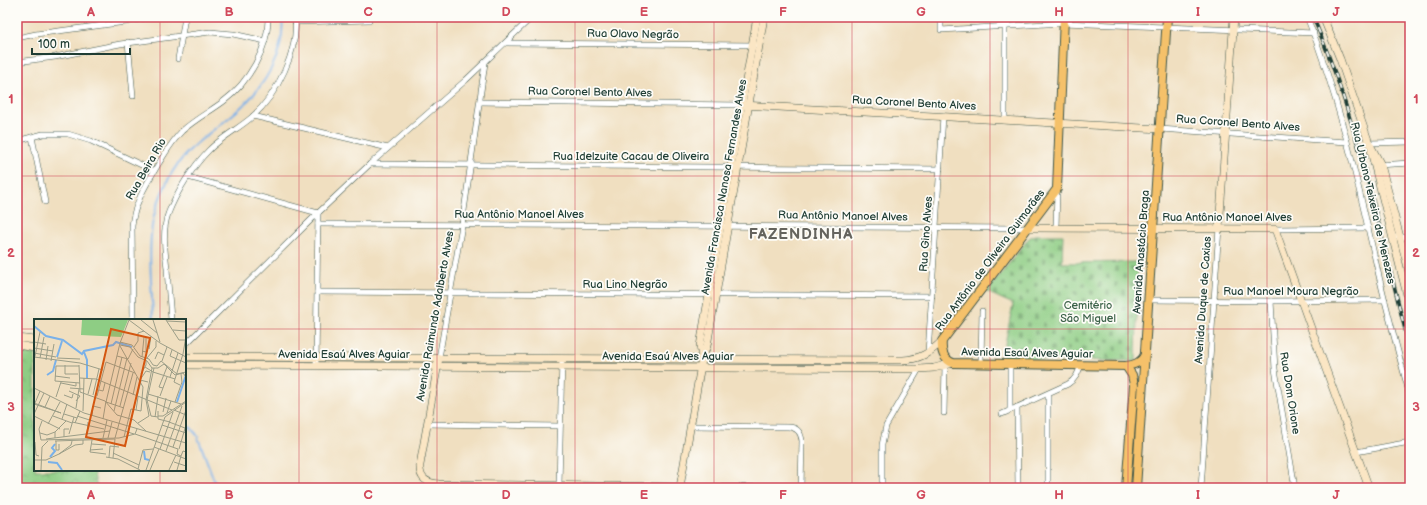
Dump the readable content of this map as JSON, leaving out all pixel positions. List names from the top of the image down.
{
  "streets": {
    "main road": ["Avenida Anastácio Braga", "Rua Antônio de Oliveira Guimarães", "Avenida Esaú Alves Aguiar"],
    "street": [
      "Rua Olavo Negrão",
      "Rua Coronel Bento Alves",
      "Rua Idelzuite Cacau de Oliveira",
      "Rua Beira Rio",
      "Avenida Francisca Nanosa Fernandes Alves",
      "Rua Urbano Teixeira de Menezes",
      "Rua Antônio Manoel Alves",
      "Rua Gino Alves",
      "Rua Lino Negrão",
      "Rua Manoel Moura Negrão",
      "Avenida Duque de Caxias",
      "Avenida Raimundo Adalberto Alves",
      "Rua Dom Orione"
    ]
  },
  "crossings": [
    ["Rua Olavo Negrão", "Avenida Francisca Nanosa Fernandes Alves"],
    ["Rua Coronel Bento Alves", "Avenida Francisca Nanosa Fernandes Alves"],
    ["Rua Coronel Bento Alves", "Rua Urbano Teixeira de Menezes"],
    ["Rua Coronel Bento Alves", "Rua Gino Alves"],
    ["Rua Coronel Bento Alves", "Avenida Anastácio Braga"],
    ["Rua Coronel Bento Alves", "Rua Antônio de Oliveira Guimarães"],
    ["Rua Coronel Bento Alves", "Avenida Duque de Caxias"],
    ["Rua Coronel Bento Alves", "Avenida Raimundo Adalberto Alves"],
    ["Rua Idelzuite Cacau de Oliveira", "Avenida Francisca Nanosa Fernandes Alves"],
    ["Rua Idelzuite Cacau de Oliveira", "Rua Gino Alves"],
    ["Rua Idelzuite Cacau de Oliveira", "Avenida Raimundo Adalberto Alves"],
    ["Avenida Francisca Nanosa Fernandes Alves", "Rua Antônio Manoel Alves"],
    ["Avenida Francisca Nanosa Fernandes Alves", "Rua Lino Negrão"],
    ["Avenida Francisca Nanosa Fernandes Alves", "Avenida Esaú Alves Aguiar"],
    ["Rua Urbano Teixeira de Menezes", "Rua Antônio Manoel Alves"],
    ["Rua Urbano Teixeira de Menezes", "Rua Manoel Moura Negrão"],
    ["Rua Antônio Manoel Alves", "Rua Gino Alves"],
    ["Rua Antônio Manoel Alves", "Avenida Anastácio Braga"],
    ["Rua Antônio Manoel Alves", "Rua Antônio de Oliveira Guimarães"],
    ["Rua Antônio Manoel Alves", "Avenida Duque de Caxias"],
    ["Rua Antônio Manoel Alves", "Avenida Raimundo Adalberto Alves"],
    ["Rua Gino Alves", "Rua Lino Negrão"],
    ["Rua Gino Alves", "Avenida Esaú Alves Aguiar"],
    ["Avenida Anastácio Braga", "Rua Manoel Moura Negrão"],
    ["Avenida Anastácio Braga", "Avenida Esaú Alves Aguiar"],
    ["Rua Antônio de Oliveira Guimarães", "Avenida Esaú Alves Aguiar"],
    ["Rua Lino Negrão", "Avenida Raimundo Adalberto Alves"],
    ["Rua Manoel Moura Negrão", "Avenida Duque de Caxias"],
    ["Rua Manoel Moura Negrão", "Rua Dom Orione"],
    ["Avenida Raimundo Adalberto Alves", "Avenida Esaú Alves Aguiar"]
  ],
  "districts": ["FAZENDINHA"],
  "parks": ["Cemitério São Miguel"],
  "scale_bar": "100 m",
  "grid": {
    "columns": [
      "A",
      "B",
      "C",
      "D",
      "E",
      "F",
      "G",
      "H",
      "I",
      "J"
    ],
    "rows": ["1", "2", "3"]
  }
}
